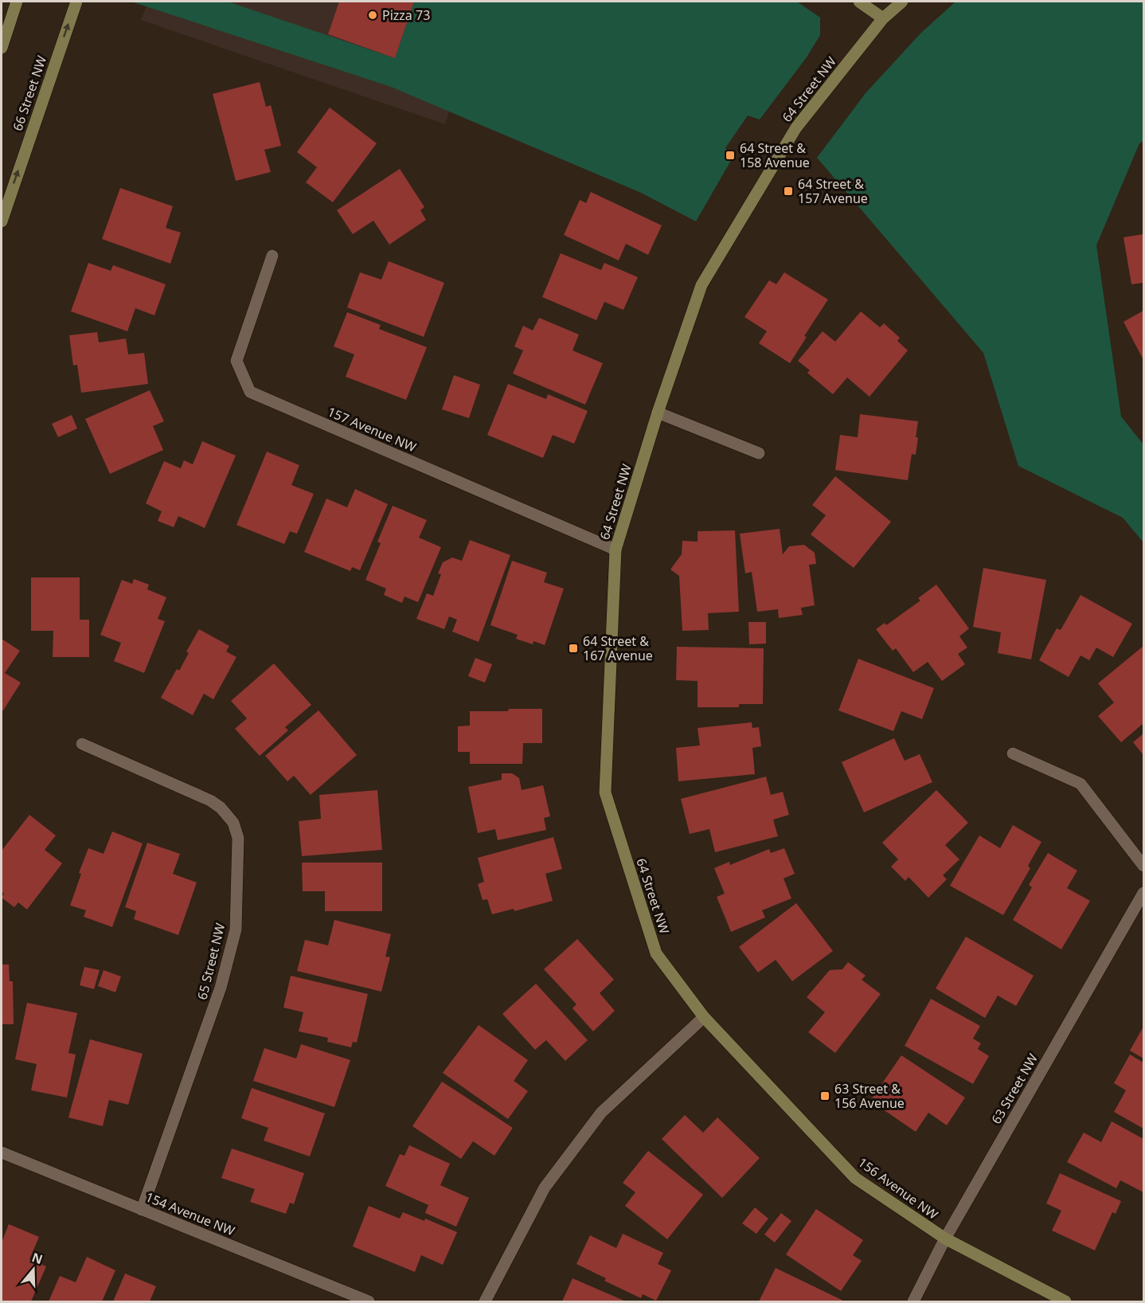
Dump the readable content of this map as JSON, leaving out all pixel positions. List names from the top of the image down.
{
  "streets": {
    "street": [
      "64 Street NW",
      "66 Street NW",
      "157 Avenue NW",
      "65 Street NW",
      "63 Street NW",
      "156 Avenue NW",
      "154 Avenue NW"
    ]
  },
  "crossings": [
    ["64 Street NW", "157 Avenue NW"],
    ["64 Street NW", "156 Avenue NW"],
    ["65 Street NW", "154 Avenue NW"],
    ["63 Street NW", "156 Avenue NW"]
  ],
  "one_way": ["66 Street NW"],
  "places": {
    "other": ["Pizza 73"],
    "transit": [
      "64 Street & 158 Avenue",
      "64 Street & 157 Avenue",
      "64 Street & 167 Avenue",
      "63 Street & 156 Avenue"
    ]
  },
  "north": "top"
}
